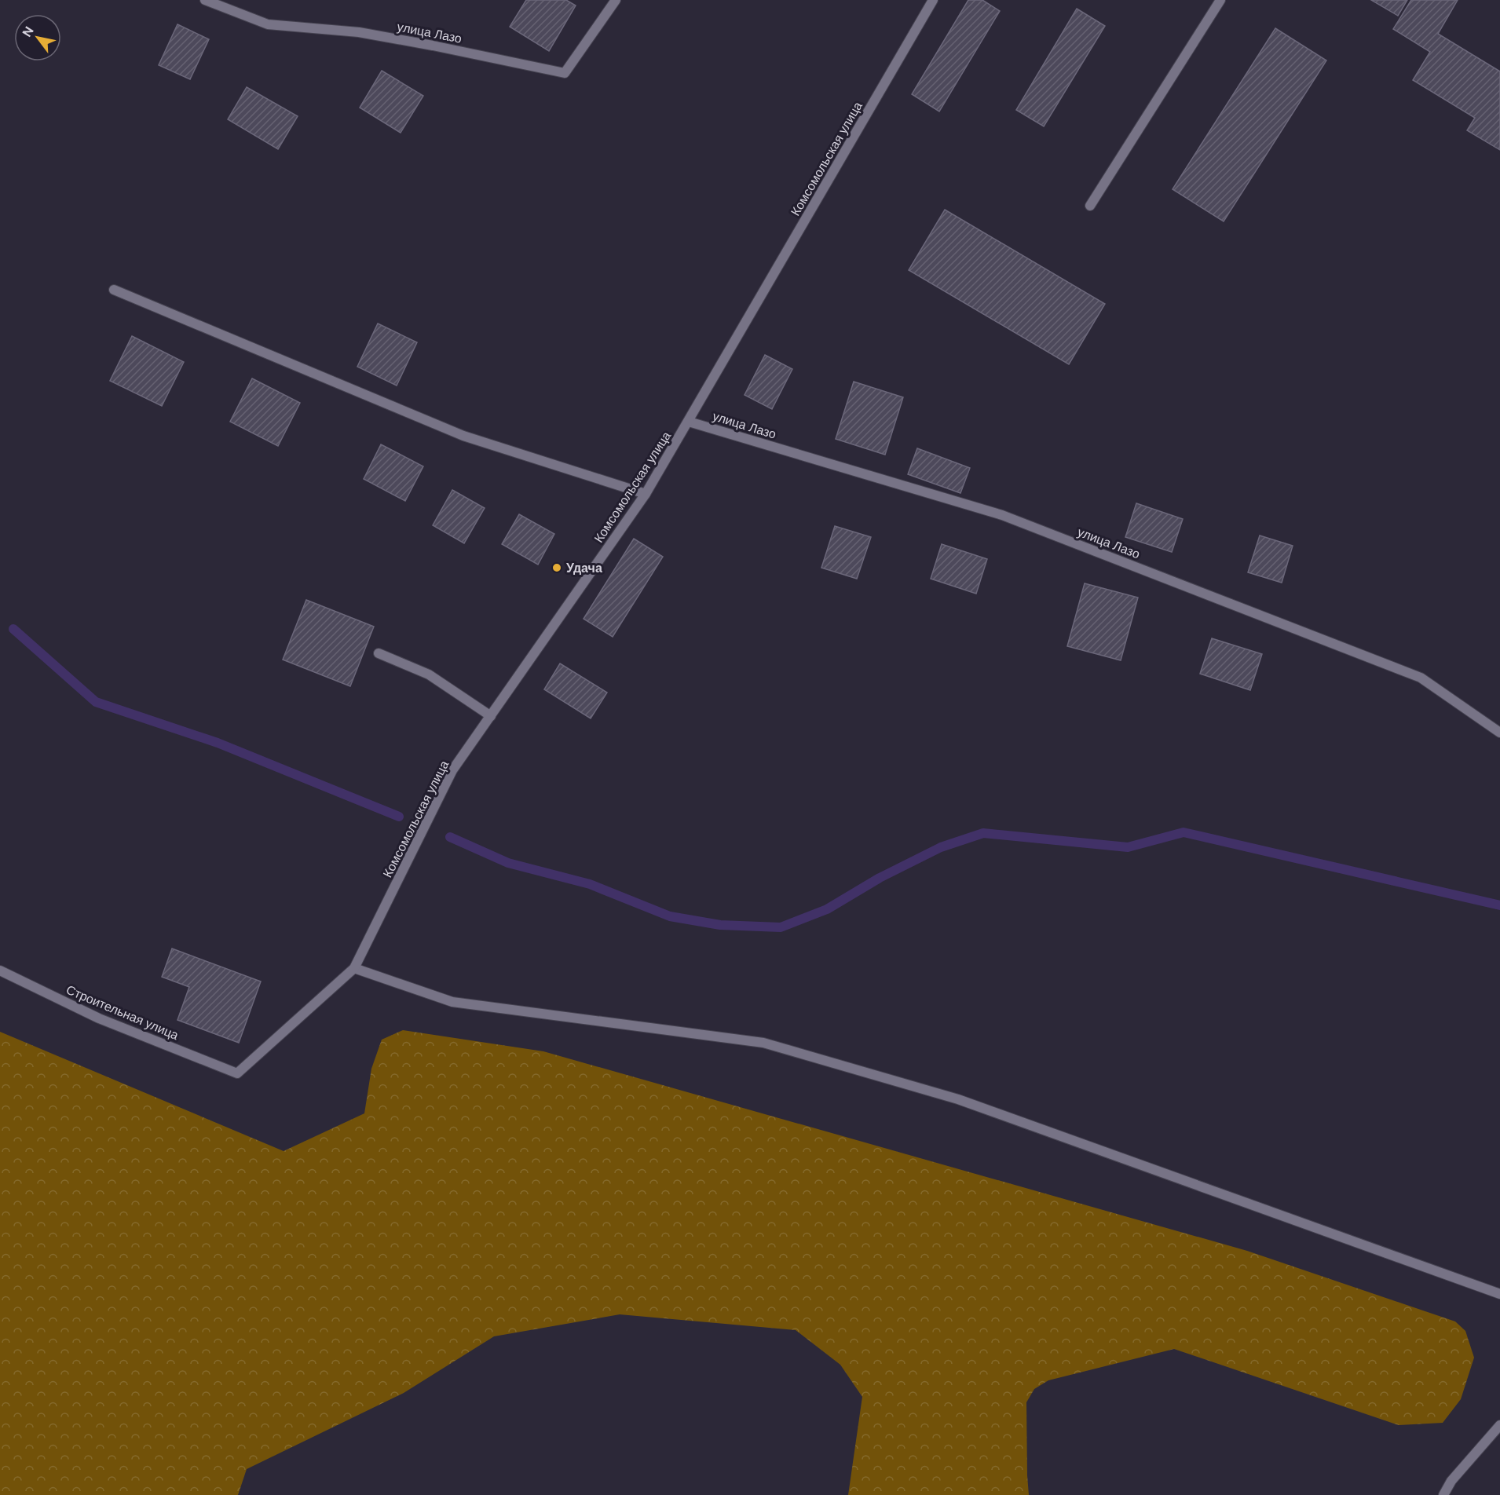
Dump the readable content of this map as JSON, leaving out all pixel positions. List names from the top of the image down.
{
  "streets": {
    "street": ["улица Лазо", "Комсомольская улица", "Строительная улица"]
  },
  "crossings": [
    ["улица Лазо", "Комсомольская улица"],
    ["Комсомольская улица", "Строительная улица"]
  ],
  "places": ["Удача"],
  "north": "top left"
}
